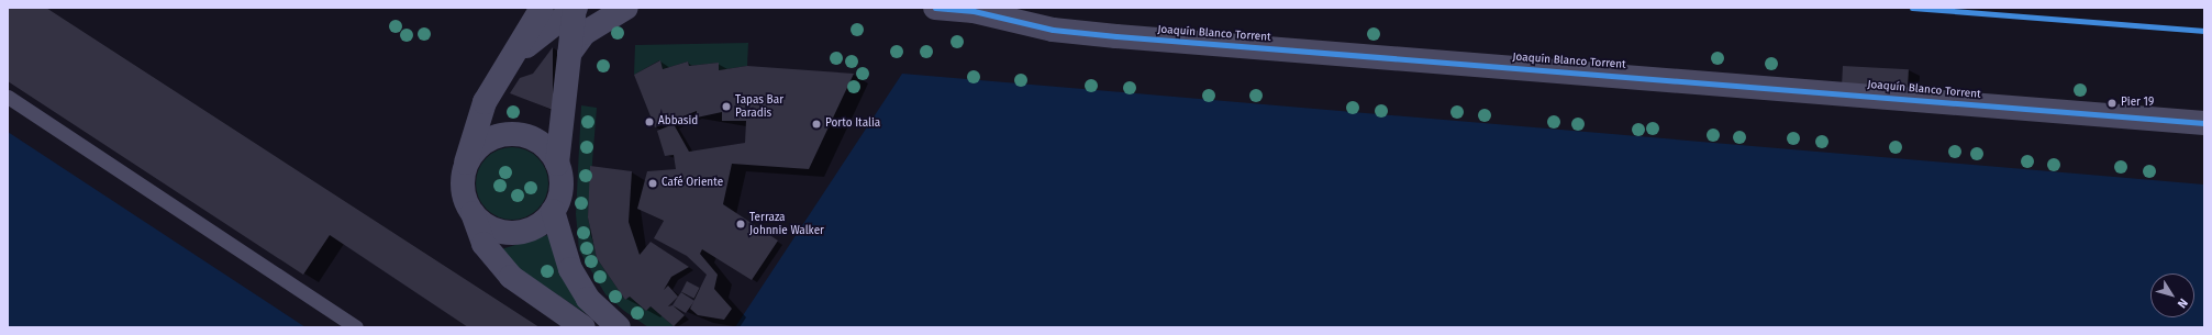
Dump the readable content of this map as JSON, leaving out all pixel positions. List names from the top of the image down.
{
  "streets": {
    "street": ["Joaquín Blanco Torrent"]
  },
  "places": [
    "Pier 19",
    "Tapas Bar Paradis",
    "Abbasid",
    "Porto Italia",
    "Café Oriente",
    "Terraza Johnnie Walker"
  ],
  "north": "bottom right"
}
